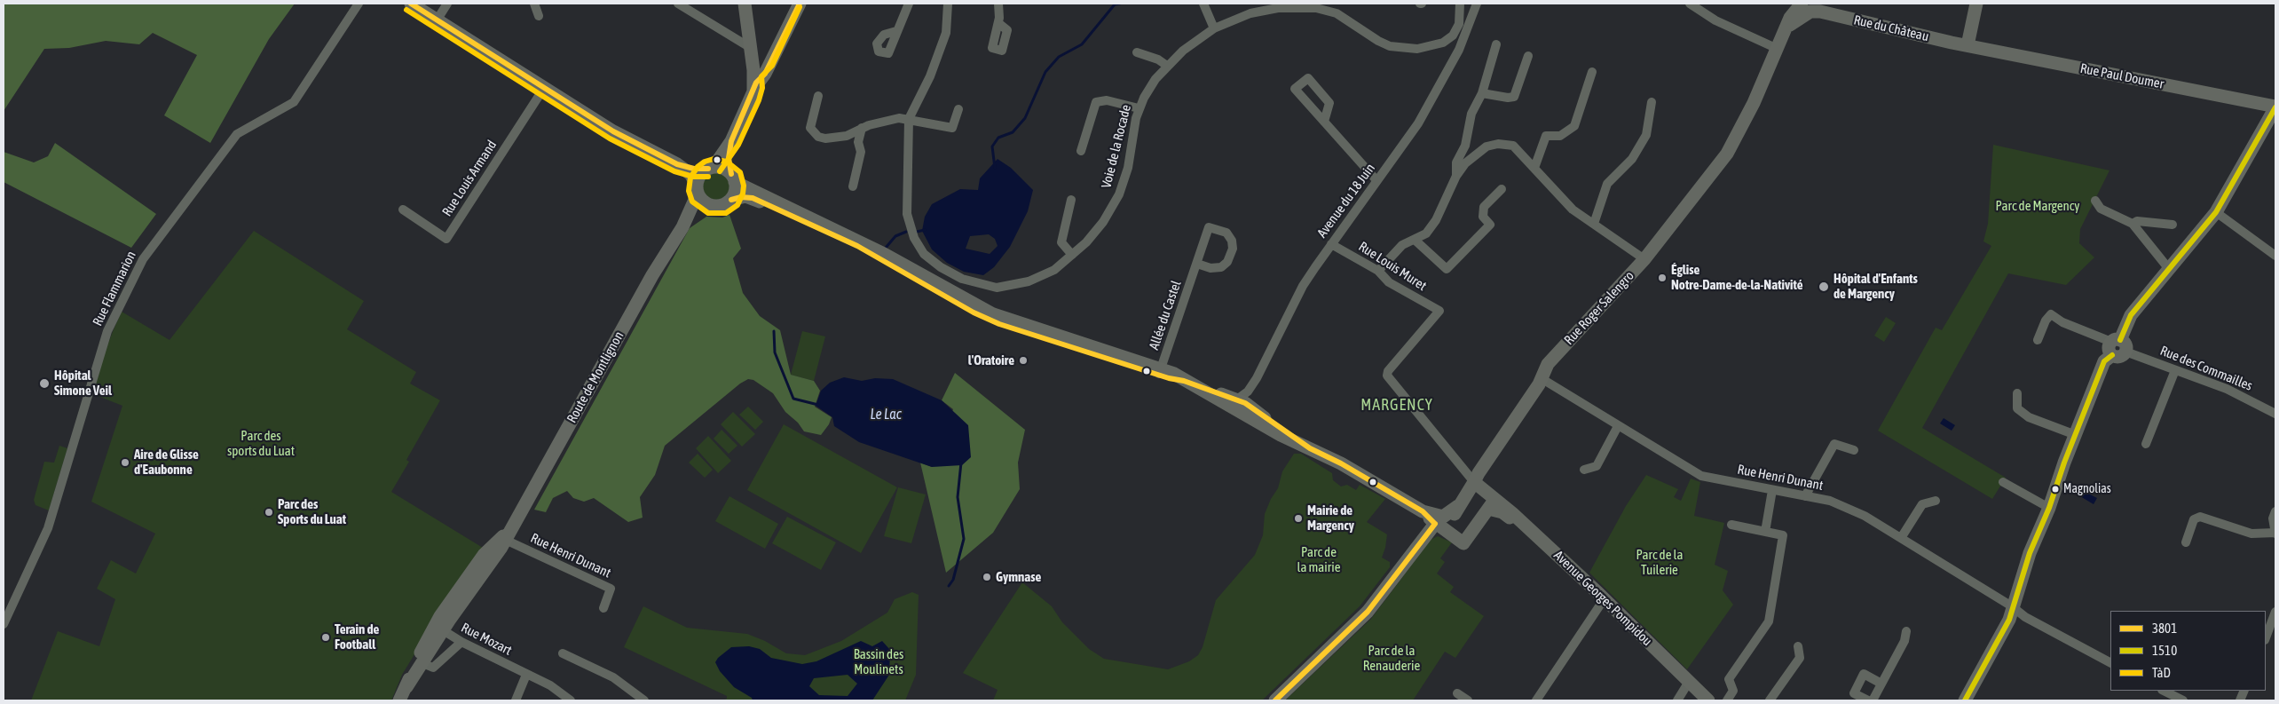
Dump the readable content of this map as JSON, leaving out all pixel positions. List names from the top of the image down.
{
  "streets": {
    "main road": [
      "Rue du Château",
      "Rue Paul Doumer",
      "Rue Roger Salengro",
      "Route de Montlignon",
      "Avenue Georges Pompidou"
    ],
    "street": [
      "Voie de la Rocade",
      "Rue Louis Armand",
      "Avenue du 18 Juin",
      "Rue Louis Muret",
      "Rue Flammarion",
      "Allée du Castel",
      "Rue des Commailles",
      "Rue Henri Dunant",
      "Rue Mozart"
    ]
  },
  "crossings": [
    ["Rue du Château", "Rue Paul Doumer"],
    ["Rue du Château", "Rue Roger Salengro"],
    ["Avenue du 18 Juin", "Rue Louis Muret"],
    ["Rue Louis Muret", "Rue Roger Salengro"],
    ["Rue Louis Muret", "Avenue Georges Pompidou"],
    ["Rue Roger Salengro", "Rue Henri Dunant"],
    ["Rue Roger Salengro", "Avenue Georges Pompidou"],
    ["Route de Montlignon", "Rue Henri Dunant"],
    ["Route de Montlignon", "Rue Mozart"]
  ],
  "districts": ["MARGENCY"],
  "water": ["Le Lac"],
  "parks": [
    "Parc de Margency",
    "Parc des sports du Luat",
    "Parc de la mairie",
    "Parc de la Tuilerie",
    "Parc de la Renauderie",
    "Bassin des Moulinets"
  ],
  "places": [
    "Église Notre-Dame-de-la-Nativité",
    "Hôpital d'Enfants de Margency",
    "l'Oratoire",
    "Hôpital Simone Veil",
    "Aire de Glisse d'Eaubonne",
    "Magnolias",
    "Parc des Sports du Luat",
    "Mairie de Margency",
    "Gymnase",
    "Terain de Football"
  ],
  "lines": ["transit line 3801", "transit line TàD", "transit line 1510"],
  "legend": ["3801", "1510", "TàD"]
}
